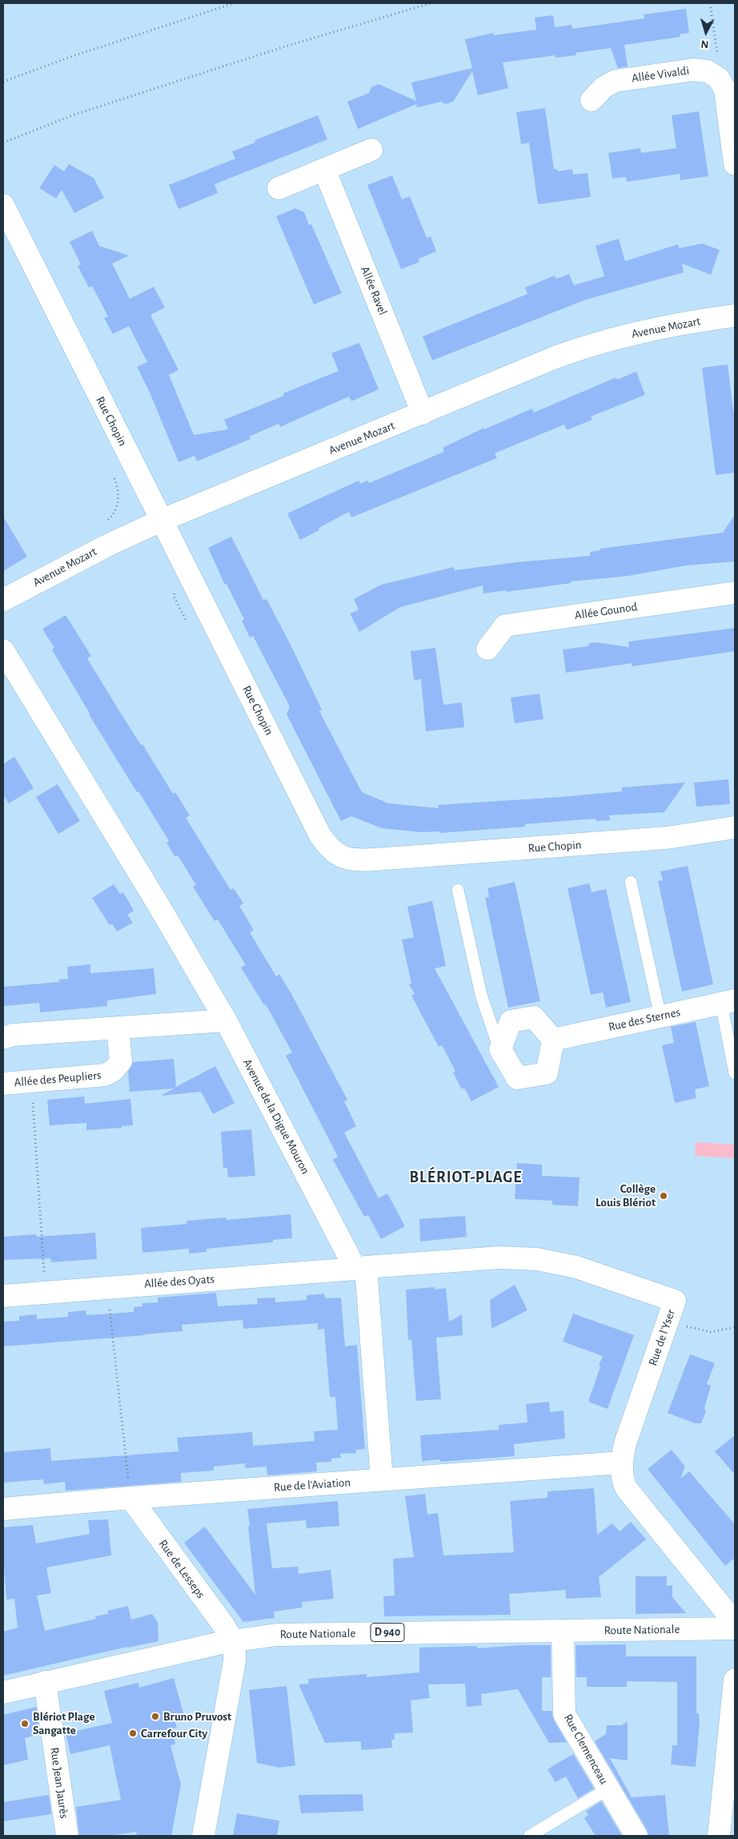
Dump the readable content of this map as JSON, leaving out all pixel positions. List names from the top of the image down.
{
  "streets": {
    "street": [
      "Allée Vivaldi",
      "Allée Ravel",
      "Avenue Mozart",
      "Rue Chopin",
      "Allée Gounod",
      "Rue des Sternes",
      "Allée des Peupliers",
      "Avenue de la Digue Mouron",
      "Allée des Oyats",
      "Rue de l'Yser",
      "Rue de l'Aviation",
      "Rue de Lesseps",
      "Route Nationale",
      "D 940",
      "Rue Clemenceau",
      "Rue Jean Jaurès"
    ]
  },
  "crossings": [
    ["Allée Ravel", "Avenue Mozart"],
    ["Avenue Mozart", "Rue Chopin"],
    ["Avenue de la Digue Mouron", "Allée des Oyats"],
    ["Avenue de la Digue Mouron", "Rue de l'Yser"],
    ["Avenue de la Digue Mouron", "Rue de l'Aviation"],
    ["Allée des Oyats", "Rue de l'Yser"],
    ["Rue de l'Yser", "Rue de l'Aviation"],
    ["Rue de l'Aviation", "Rue de Lesseps"],
    ["Rue de Lesseps", "Route Nationale"],
    ["Route Nationale", "Rue Clemenceau"],
    ["Route Nationale", "Rue Jean Jaurès"]
  ],
  "districts": ["BLÉRIOT-PLAGE"],
  "places": [
    "Collège Louis Blériot",
    "Bruno Pruvost",
    "Blériot Plage Sangatte",
    "Carrefour City"
  ],
  "north": "bottom"
}
